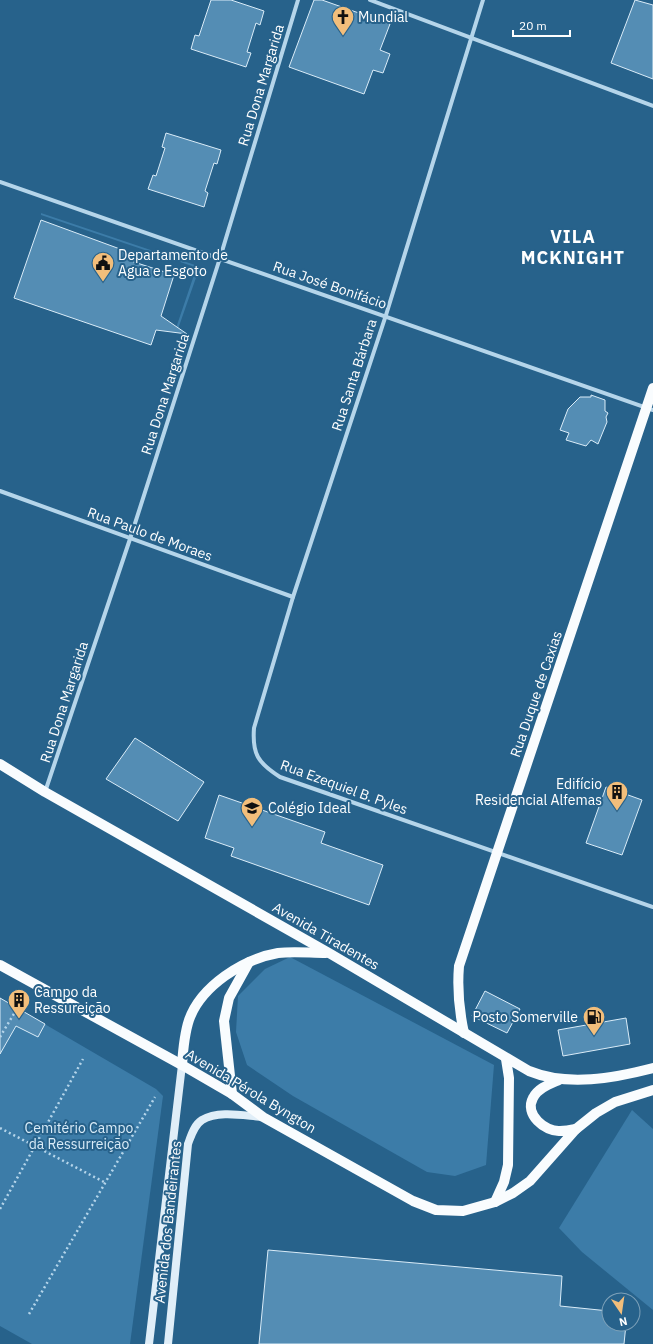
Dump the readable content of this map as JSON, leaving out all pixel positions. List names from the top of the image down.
{
  "streets": {
    "main road": [
      "Rua Duque de Caxias",
      "Avenida Tiradentes",
      "Avenida Pérola Byngton",
      "Avenida dos Bandeirantes"
    ],
    "street": [
      "Rua Dona Margarida",
      "Rua José Bonifácio",
      "Rua Santa Bárbara",
      "Rua Paulo de Moraes",
      "Rua Ezequiel B. Pyles"
    ]
  },
  "crossings": [
    ["Rua Dona Margarida", "Rua José Bonifácio"],
    ["Rua Dona Margarida", "Rua Paulo de Moraes"],
    ["Rua Dona Margarida", "Avenida Tiradentes"],
    ["Rua José Bonifácio", "Rua Santa Bárbara"],
    ["Rua José Bonifácio", "Rua Duque de Caxias"],
    ["Rua Santa Bárbara", "Rua Paulo de Moraes"],
    ["Rua Santa Bárbara", "Rua Ezequiel B. Pyles"],
    ["Rua Duque de Caxias", "Rua Ezequiel B. Pyles"],
    ["Rua Duque de Caxias", "Avenida Tiradentes"],
    ["Avenida Pérola Byngton", "Avenida dos Bandeirantes"]
  ],
  "districts": ["VILA MCKNIGHT"],
  "parks": ["Cemitério Campo da Ressurreição"],
  "places": {
    "church": ["Mundial"],
    "public building": ["Departamento de Agua e Esgoto"],
    "building": ["Edifício Residencial Alfemas", "Campo da Ressureição"],
    "school or university": ["Colégio Ideal"],
    "fuel station": ["Posto Somerville"]
  },
  "scale_bar": "20 m",
  "north": "bottom"
}
